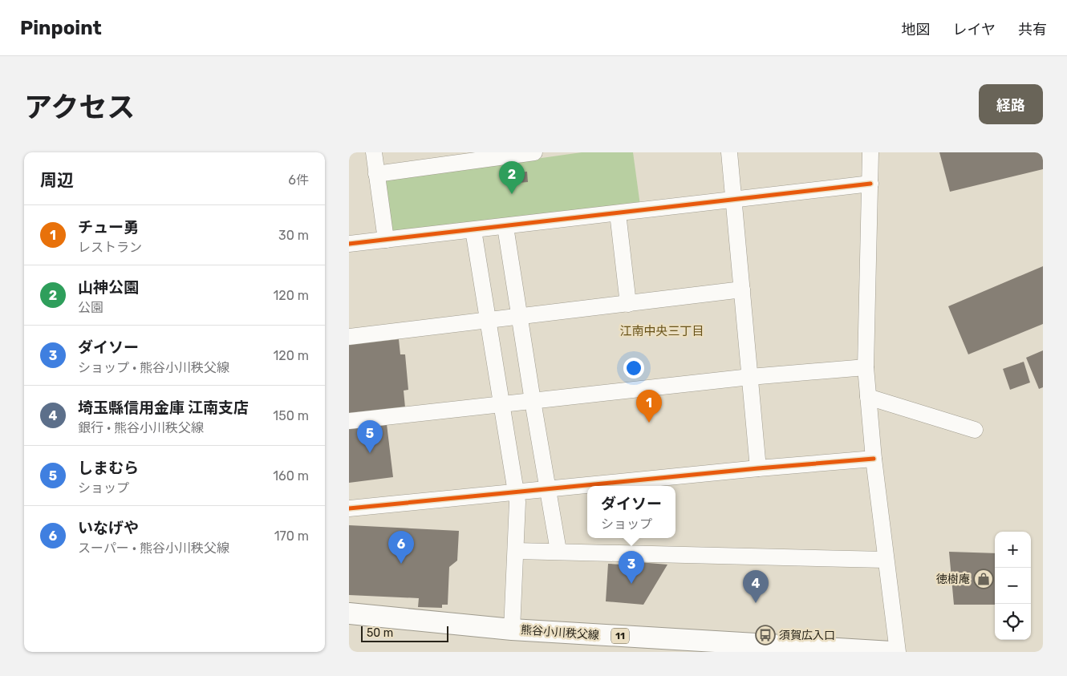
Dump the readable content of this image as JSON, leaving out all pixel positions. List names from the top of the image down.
{
  "streets": {
    "main road": ["熊谷小川秩父線", "11"]
  },
  "districts": ["江南中央三丁目"],
  "places": {
    "shop": ["徳樹庵"],
    "bus stop": ["須賀広入口"]
  },
  "scale_bar": "50 m",
  "page": {
    "header": "Pinpoint",
    "nav": ["地図", "レイヤ", "共有"],
    "title": "アクセス",
    "buttons": "経路",
    "heading": ["周辺", "6件"],
    "pins": [
      "2",
      "1",
      "5",
      "6",
      "3",
      "4"
    ],
    "list": [
      {
        "mark": "1",
        "name": "チュー勇",
        "note": "レストラン",
        "value": "30 m"
      },
      {
        "mark": "2",
        "name": "山神公園",
        "note": "公園",
        "value": "120 m"
      },
      {
        "mark": "3",
        "name": "ダイソー",
        "note": "ショップ · 熊谷小川秩父線",
        "value": "120 m"
      },
      {
        "mark": "4",
        "name": "埼玉縣信用金庫 江南支店",
        "note": "銀行 · 熊谷小川秩父線",
        "value": "150 m"
      },
      {
        "mark": "5",
        "name": "しまむら",
        "note": "ショップ",
        "value": "160 m"
      },
      {
        "mark": "6",
        "name": "いなげや",
        "note": "スーパー · 熊谷小川秩父線",
        "value": "170 m"
      }
    ],
    "popup": ["ダイソー", "ショップ"],
    "map_buttons": ["+", "−"],
    "scale": "50 m"
  }
}
